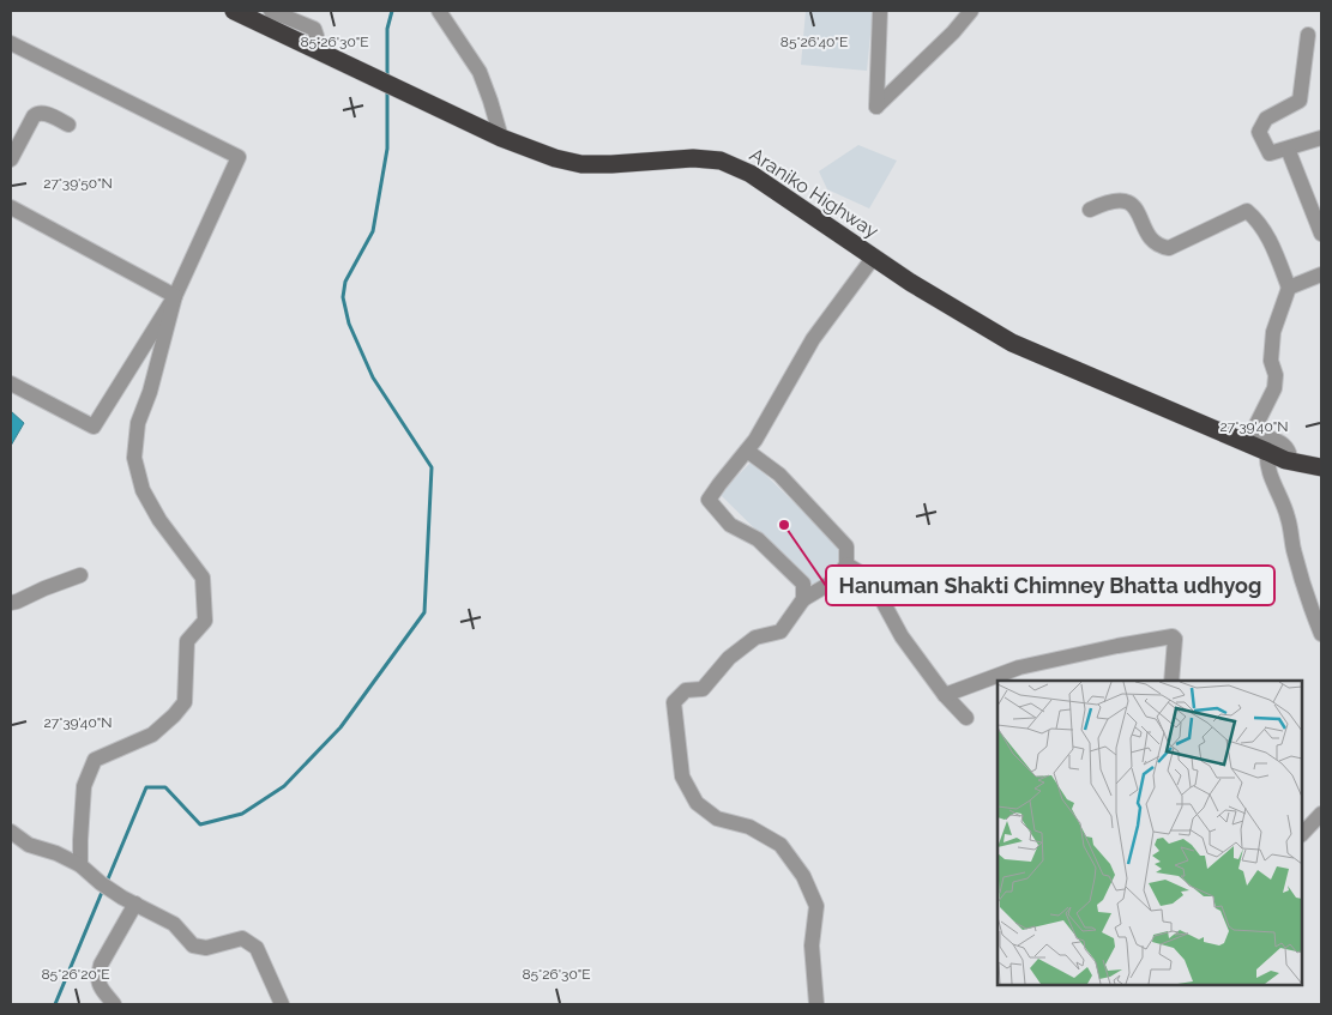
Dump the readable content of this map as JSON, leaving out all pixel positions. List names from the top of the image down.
{
  "streets": {
    "highway": ["Araniko Highway"]
  },
  "places": ["Hanuman Shakti Chimney Bhatta udhyog"],
  "coordinates": [
    "85°26'30\"E",
    "85°26'40\"E",
    "27°39'50\"N",
    "27°39'40\"N",
    "85°26'20\"E"
  ]
}
